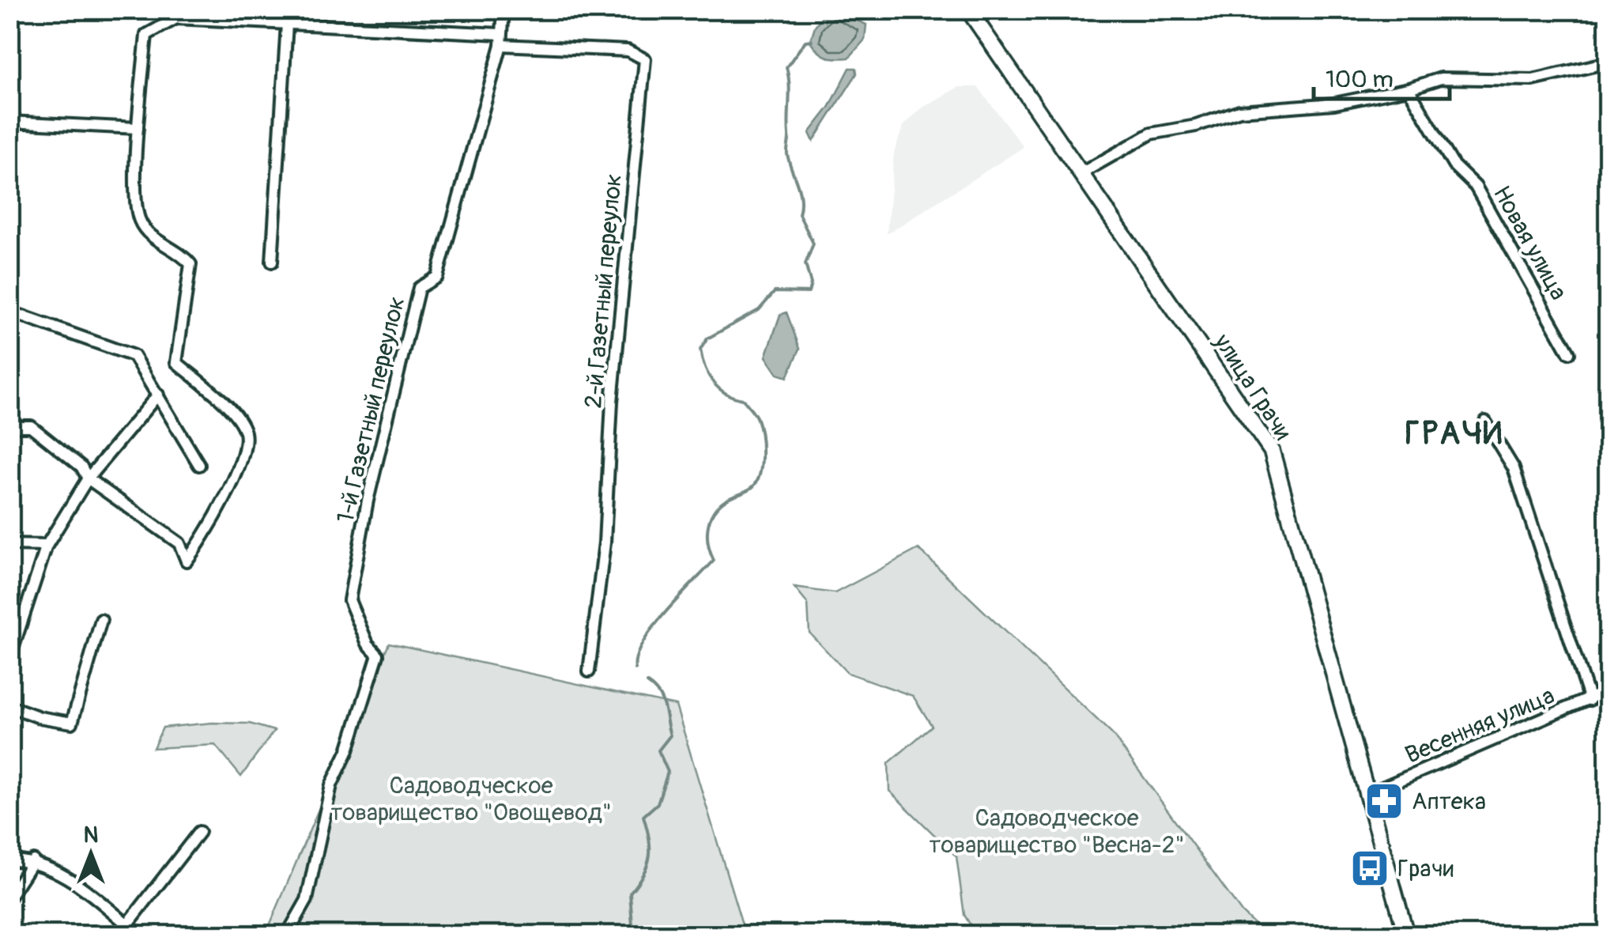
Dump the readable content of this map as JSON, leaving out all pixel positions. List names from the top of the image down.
{
  "streets": {
    "street": [
      "Новая улица",
      "2-й Газетный переулок",
      "улица Грачи",
      "1-й Газетный переулок",
      "Весенняя улица"
    ]
  },
  "crossings": [
    ["2-й Газетный переулок", "1-й Газетный переулок"],
    ["улица Грачи", "Весенняя улица"]
  ],
  "districts": ["ГРАЧИ"],
  "parks": ["Садоводческое товарищество \"Овощевод\"", "Садоводческое товарищество \"Весна-2\""],
  "places": {
    "pharmacy": ["Аптека"],
    "bus stop": ["Грачи"]
  },
  "scale_bar": "100 m",
  "north": "top"
}
